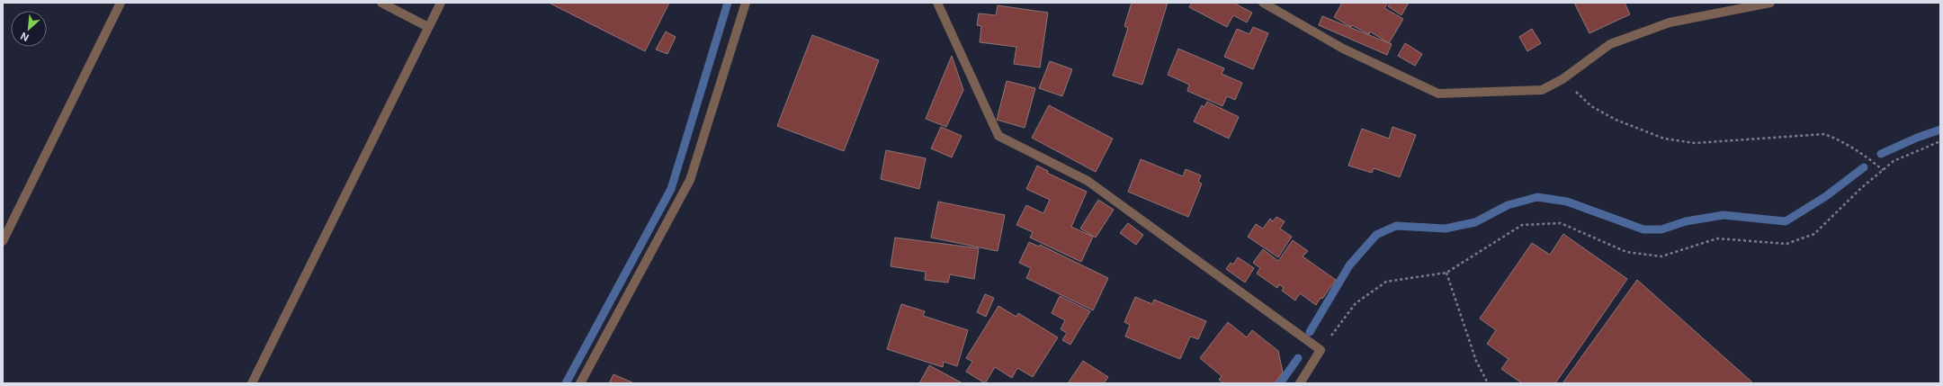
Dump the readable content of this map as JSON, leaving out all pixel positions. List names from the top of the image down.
{
  "north": "bottom left"
}
